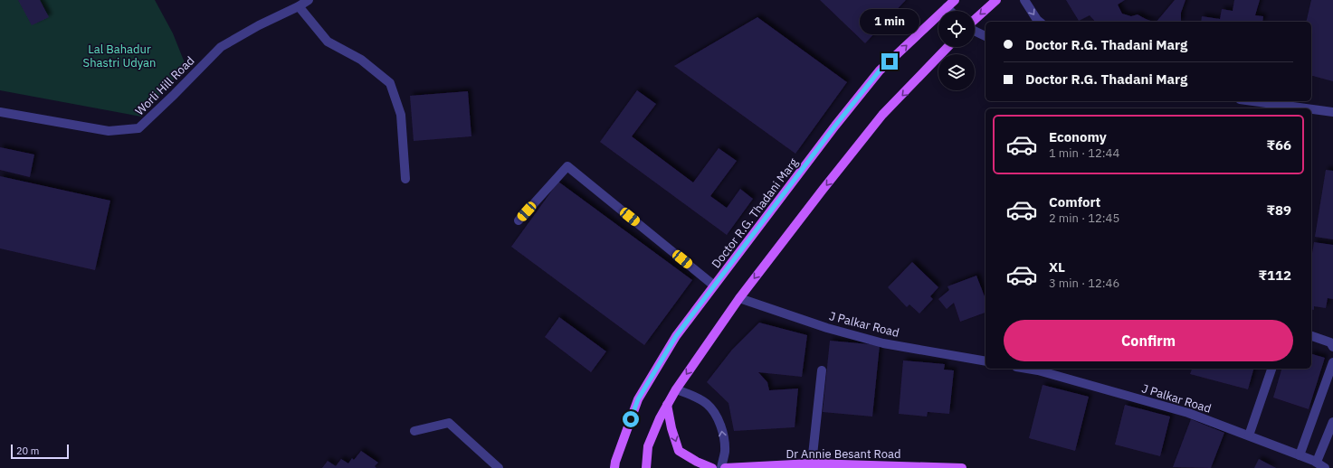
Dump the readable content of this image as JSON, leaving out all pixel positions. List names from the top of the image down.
{
  "streets": {
    "main road": ["Doctor R.G. Thadani Marg", "Dr Annie Besant Road"],
    "street": ["Worli Hill Road", "J Palkar Road"]
  },
  "parks": ["Lal Bahadur Shastri Udyan"],
  "scale_bar": "20 m",
  "page": {
    "bubble": "1 min",
    "banner": ["Doctor R.G. Thadani Marg", "Doctor R.G. Thadani Marg"],
    "list": [
      {
        "name": "Economy",
        "note": "1 min · 12:44",
        "value": "₹66"
      },
      {
        "name": "Comfort",
        "note": "2 min · 12:45",
        "value": "₹89"
      },
      {
        "name": "XL",
        "note": "3 min · 12:46",
        "value": "₹112"
      }
    ],
    "buttons": "Confirm",
    "scale": "20 m"
  }
}
